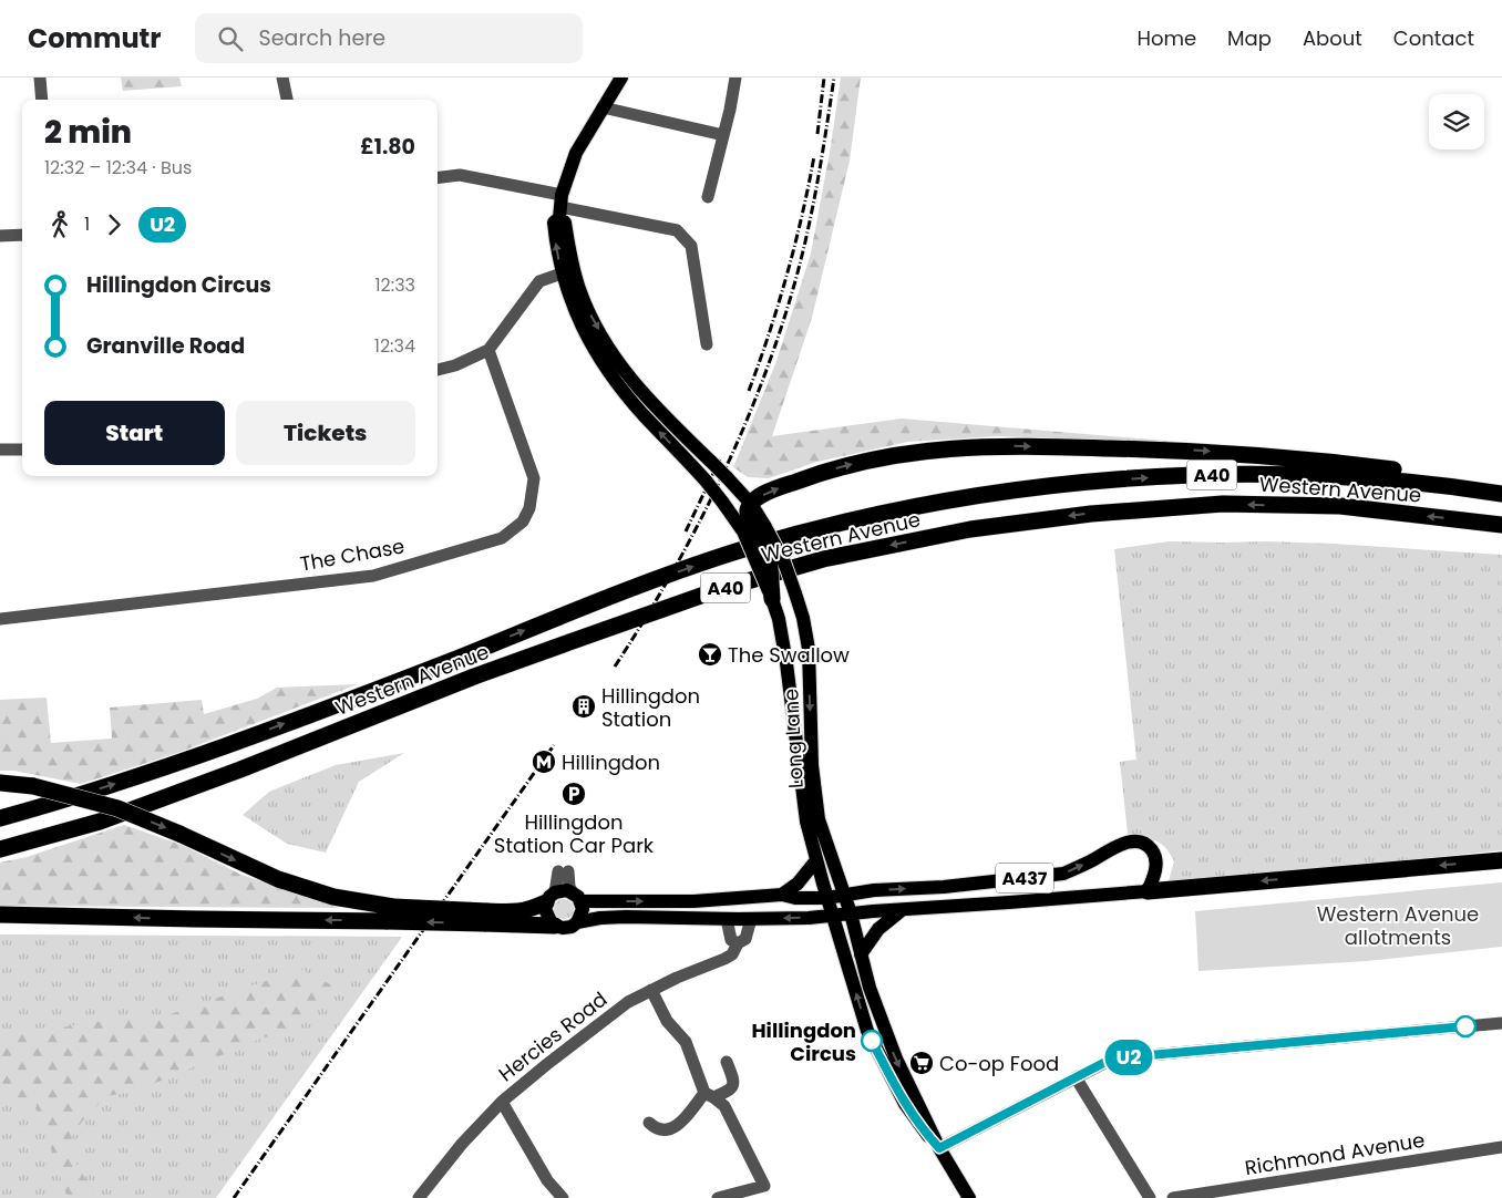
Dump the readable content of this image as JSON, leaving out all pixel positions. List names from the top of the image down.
{
  "streets": {
    "highway": ["A40", "Western Avenue"],
    "main road": ["Long Lane", "A437"],
    "street": ["The Chase", "Hercies Road", "Richmond Avenue"]
  },
  "crossings": [
    ["Long Lane", "A437"]
  ],
  "parks": ["Western Avenue allotments"],
  "places": {
    "bar": ["The Swallow"],
    "building": ["Hillingdon Station"],
    "metro station": ["Hillingdon"],
    "parking": ["Hillingdon Station Car Park"],
    "other": ["Hillingdon Circus"],
    "supermarket": ["Co-op Food"]
  },
  "lines": ["bus line U2"],
  "page": {
    "header": "Commutr",
    "search": "Search here",
    "nav": [
      "Home",
      "Map",
      "About",
      "Contact"
    ],
    "on_map": "U2",
    "heading": ["2 min", "12:32 – 12:34 · Bus", "£1.80"],
    "legs": ["1", "U2"],
    "list": [
      {
        "name": "Hillingdon Circus",
        "value": "12:33"
      },
      {
        "name": "Granville Road",
        "value": "12:34"
      }
    ],
    "buttons": ["Start", "Tickets"]
  }
}
